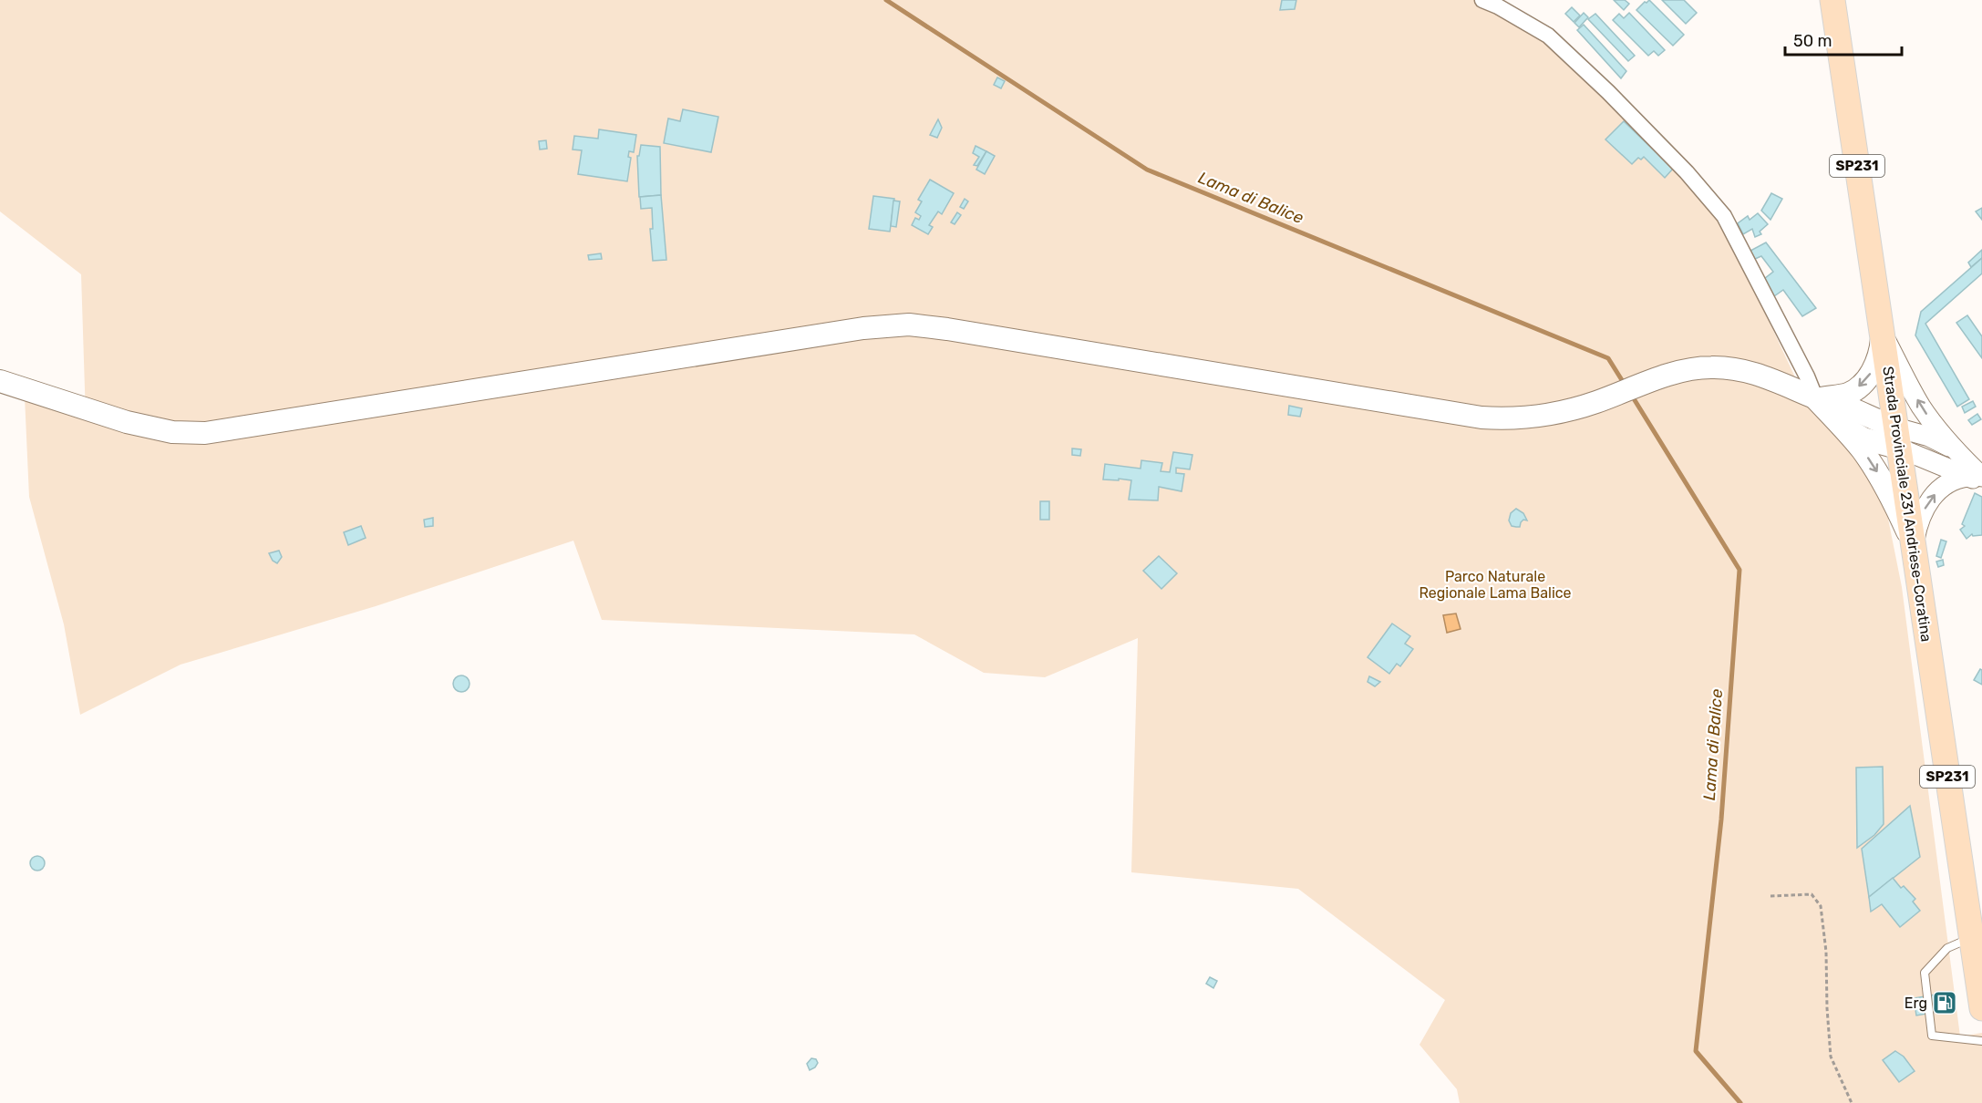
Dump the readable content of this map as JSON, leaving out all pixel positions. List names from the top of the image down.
{
  "streets": {
    "main road": ["SP231", "Strada Provinciale 231 Andriese-Coratina"]
  },
  "water": ["Lama di Balice"],
  "parks": ["Parco Naturale Regionale Lama Balice"],
  "places": {
    "fuel station": ["Erg"]
  },
  "scale_bar": "50 m"
}
